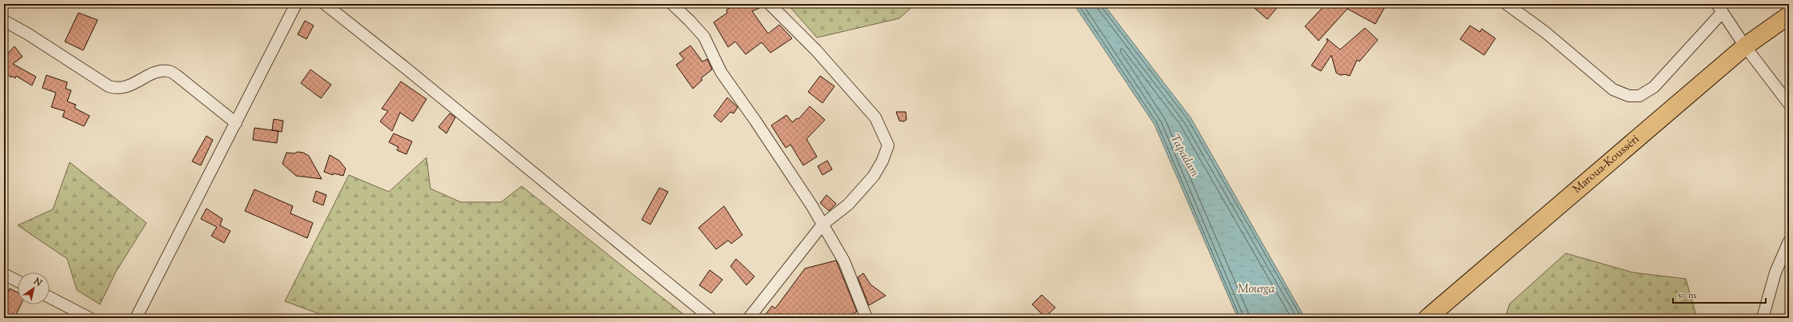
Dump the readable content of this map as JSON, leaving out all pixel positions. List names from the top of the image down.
{
  "streets": {
    "highway": ["Maroua-Kousséri"]
  },
  "water": ["Tapadam", "Mourga"],
  "scale_bar": "50 m",
  "north": "top right"
}
